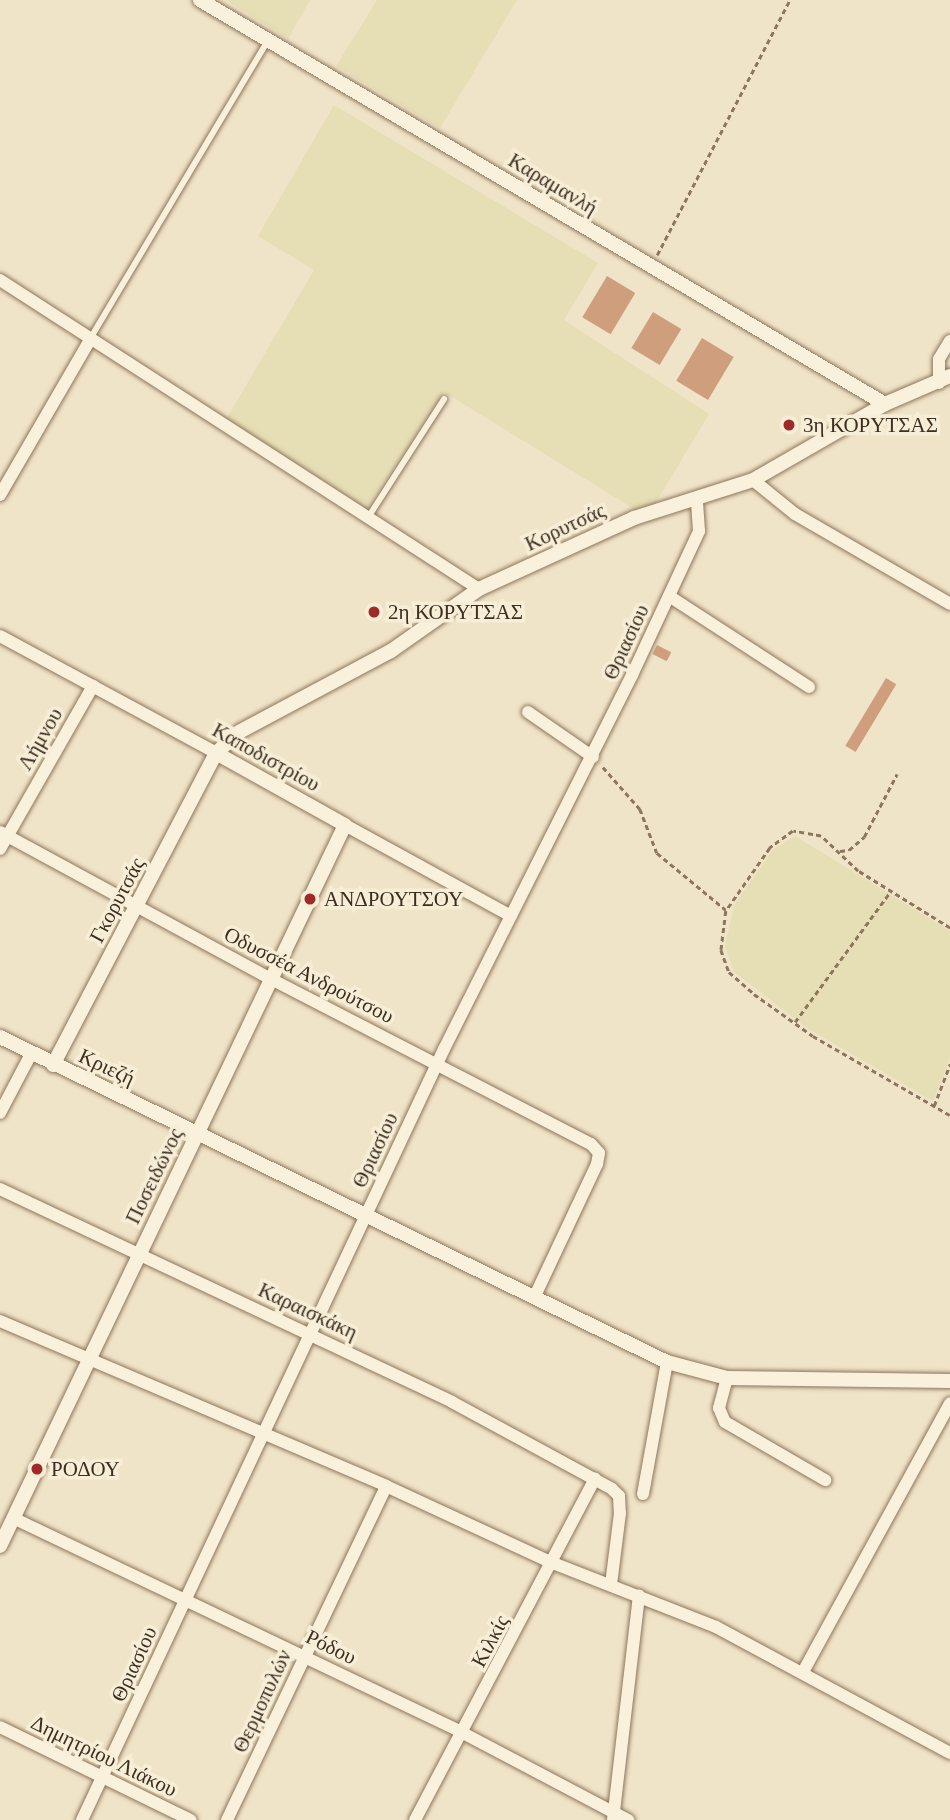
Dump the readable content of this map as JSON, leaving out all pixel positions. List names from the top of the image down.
{
  "streets": {
    "street": [
      "Καραμανλή",
      "Κορυτσάς",
      "Θριασίου",
      "Λήμνου",
      "Καποδιστρίου",
      "Γκορυτσάς",
      "Οδυσσέα Ανδρούτσου",
      "Κριεζή",
      "Ποσειδώνος",
      "Καραισκάκη",
      "Κιλκίς",
      "Ρόδου",
      "Θερμοπυλών",
      "Δημητρίου Λιάκου"
    ]
  },
  "crossings": [
    ["Καραμανλή", "Κορυτσάς"],
    ["Κορυτσάς", "Θριασίου"],
    ["Κορυτσάς", "Καποδιστρίου"],
    ["Κορυτσάς", "Γκορυτσάς"],
    ["Θριασίου", "Καποδιστρίου"],
    ["Θριασίου", "Οδυσσέα Ανδρούτσου"],
    ["Θριασίου", "Κριεζή"],
    ["Θριασίου", "Καραισκάκη"],
    ["Θριασίου", "Ρόδου"],
    ["Θριασίου", "Δημητρίου Λιάκου"],
    ["Λήμνου", "Καποδιστρίου"],
    ["Λήμνου", "Οδυσσέα Ανδρούτσου"],
    ["Καποδιστρίου", "Γκορυτσάς"],
    ["Καποδιστρίου", "Ποσειδώνος"],
    ["Γκορυτσάς", "Οδυσσέα Ανδρούτσου"],
    ["Γκορυτσάς", "Κριεζή"],
    ["Οδυσσέα Ανδρούτσου", "Κριεζή"],
    ["Οδυσσέα Ανδρούτσου", "Ποσειδώνος"],
    ["Κριεζή", "Ποσειδώνος"],
    ["Ποσειδώνος", "Καραισκάκη"],
    ["Ποσειδώνος", "Ρόδου"],
    ["Καραισκάκη", "Κιλκίς"],
    ["Κιλκίς", "Ρόδου"],
    ["Ρόδου", "Θερμοπυλών"]
  ],
  "places": [
    "3η ΚΟΡΥΤΣΑΣ",
    "2η ΚΟΡΥΤΣΑΣ",
    "ΑΝΔΡΟΥΤΣΟΥ",
    "ΡΟΔΟΥ"
  ]
}
